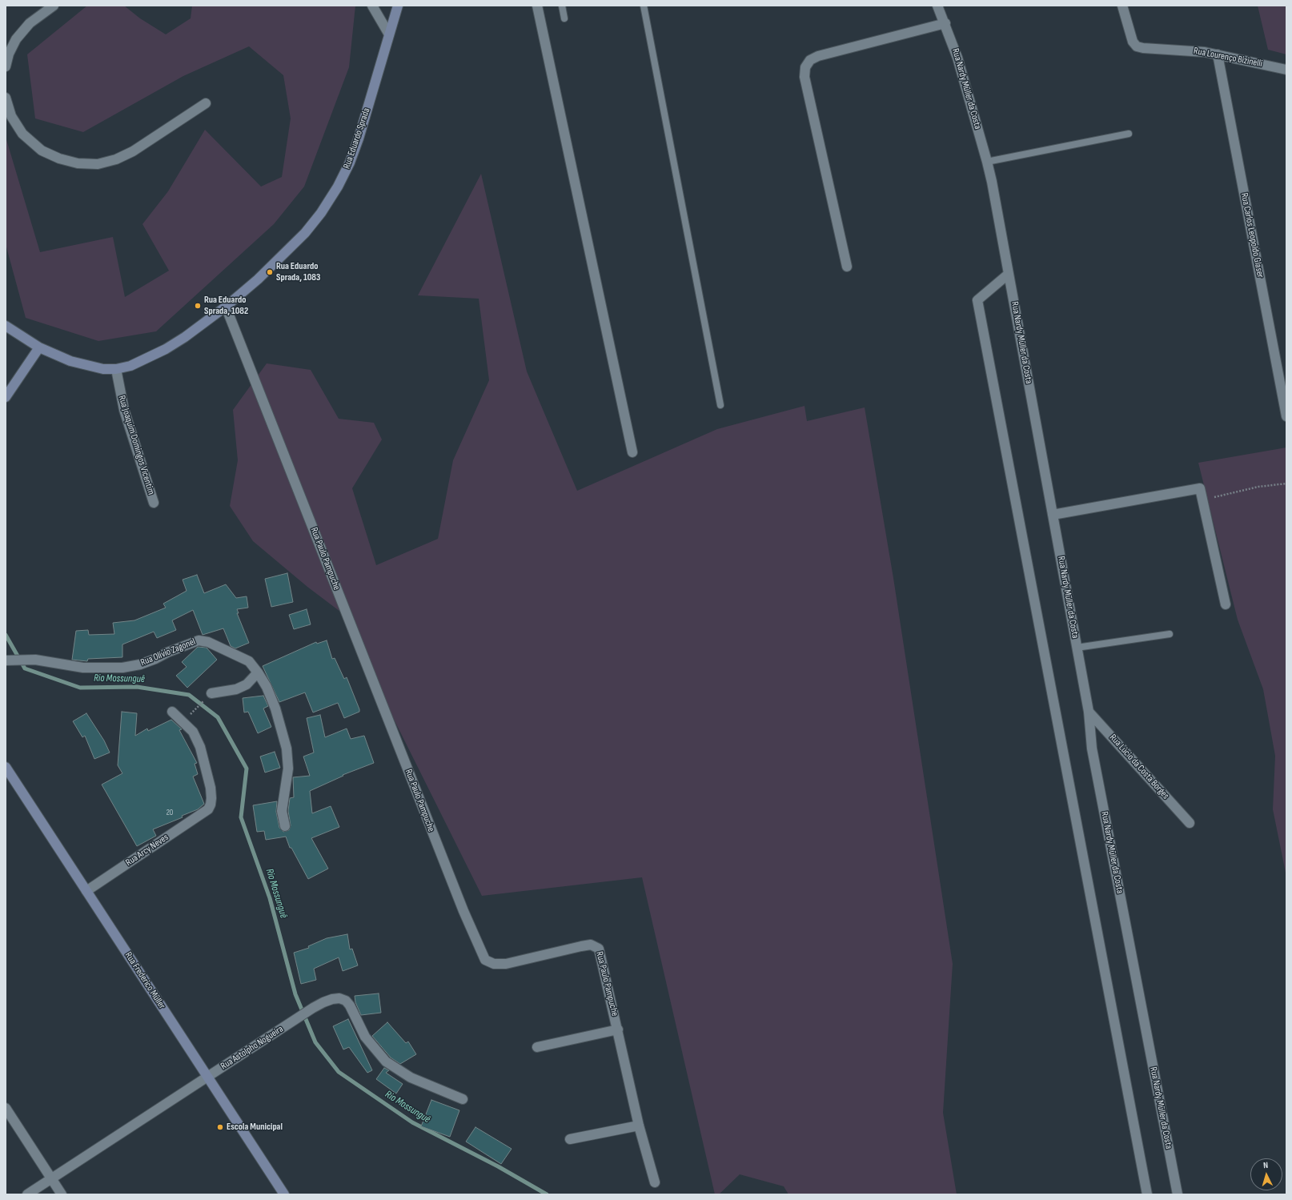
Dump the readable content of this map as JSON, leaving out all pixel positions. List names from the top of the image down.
{
  "streets": {
    "main road": ["Rua Eduardo Sprada", "Rua Frederico Müller"],
    "street": [
      "Rua Lourenço Bizinelli",
      "Rua Nardy Müller da Costa",
      "Rua Carlos Leopoldo Glaser",
      "Rua Joaquim Domingos Vicentim",
      "Rua Paulo Pampuche",
      "Rua Olívio Zagonel",
      "Rua Lúcio da Costa Borges",
      "Rua Arcy Neves",
      "Rua Astolpho Nogueira"
    ]
  },
  "crossings": [
    ["Rua Lourenço Bizinelli", "Rua Carlos Leopoldo Glaser"],
    ["Rua Nardy Müller da Costa", "Rua Lúcio da Costa Borges"],
    ["Rua Eduardo Sprada", "Rua Joaquim Domingos Vicentim"],
    ["Rua Eduardo Sprada", "Rua Paulo Pampuche"],
    ["Rua Arcy Neves", "Rua Frederico Müller"],
    ["Rua Frederico Müller", "Rua Astolpho Nogueira"]
  ],
  "water": ["Rio Mossunguê"],
  "places": ["Rua Eduardo Sprada, 1083", "Rua Eduardo Sprada, 1082", "Escola Municipal"],
  "house_numbers": ["20"],
  "north": "top"
}
